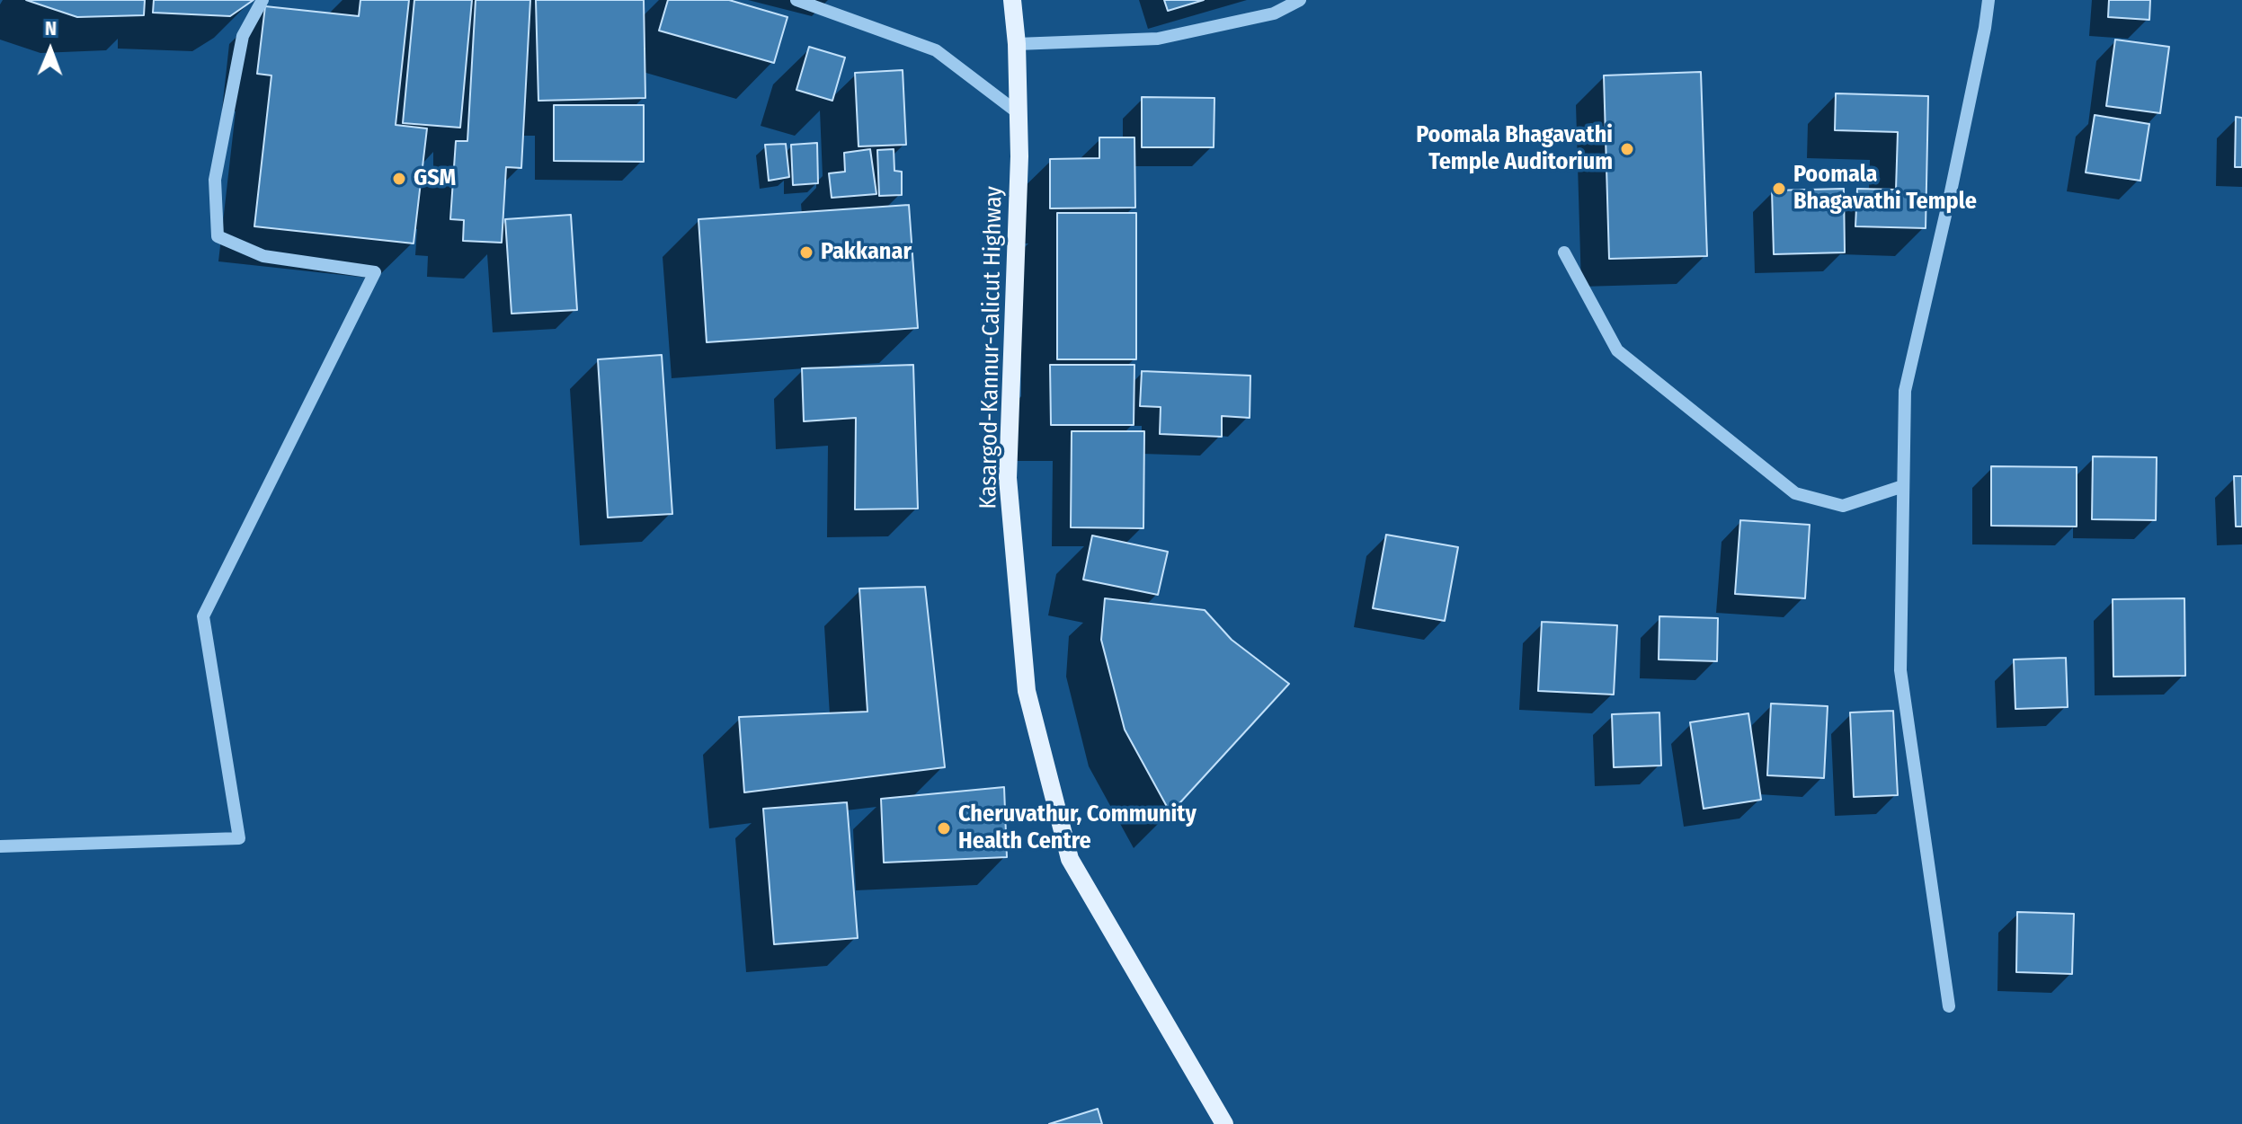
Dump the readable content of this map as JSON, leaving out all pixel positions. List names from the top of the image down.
{
  "streets": {
    "main road": ["Kasargod-Kannur-Calicut Highway"]
  },
  "places": [
    "Poomala Bhagavathi Temple Auditorium",
    "GSM",
    "Poomala Bhagavathi Temple",
    "Pakkanar",
    "Cheruvathur, Community Health Centre"
  ],
  "north": "top"
}
